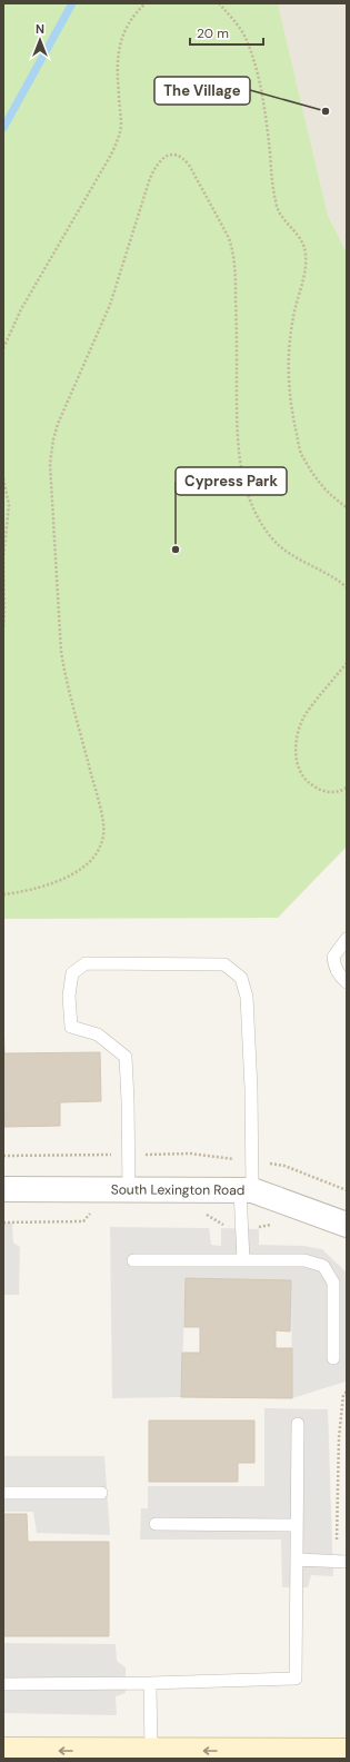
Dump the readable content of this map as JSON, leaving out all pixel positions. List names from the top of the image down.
{
  "streets": {
    "street": ["South Lexington Road"]
  },
  "places": ["The Village", "Cypress Park"],
  "scale_bar": "20 m",
  "north": "top"
}
